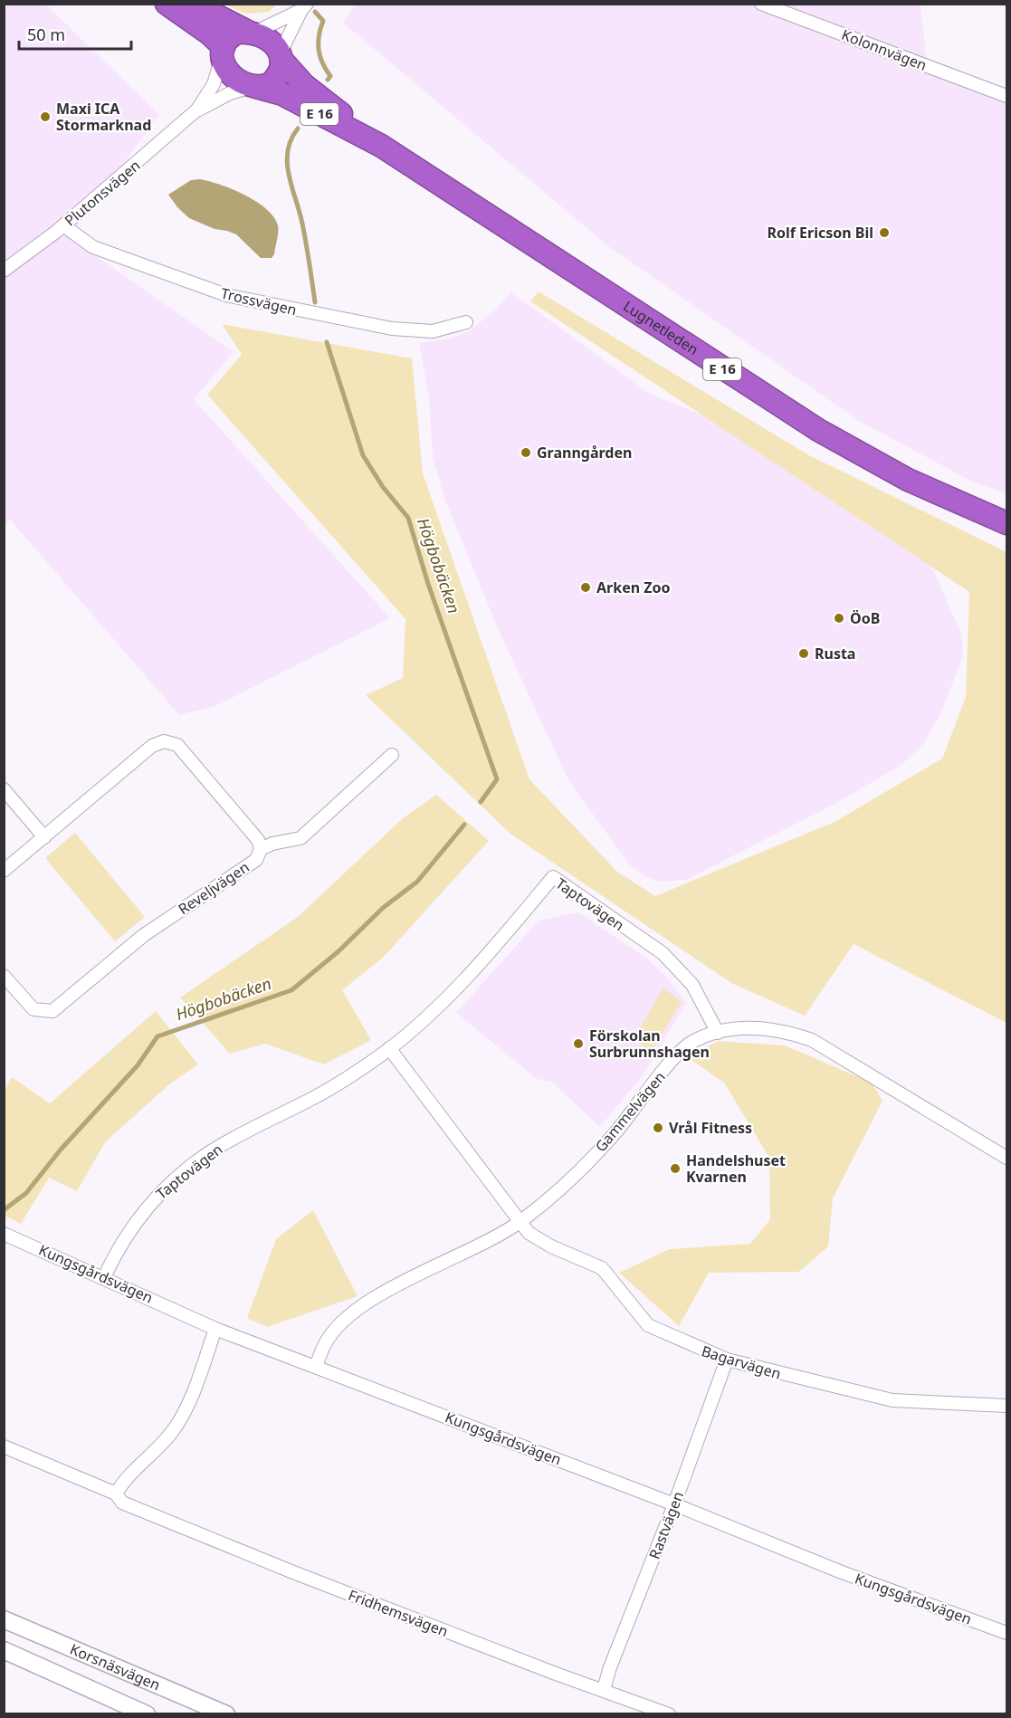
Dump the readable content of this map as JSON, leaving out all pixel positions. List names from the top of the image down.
{
  "streets": {
    "highway": ["E 16", "Lugnetleden"],
    "main road": ["Korsnäsvägen"],
    "street": [
      "Kolonnvägen",
      "Plutonsvägen",
      "Trossvägen",
      "Reveljvägen",
      "Taptovägen",
      "Gammelvägen",
      "Kungsgårdsvägen",
      "Bagarvägen",
      "Rastvägen",
      "Fridhemsvägen"
    ]
  },
  "crossings": [
    ["E 16", "Plutonsvägen"],
    ["E 16", "Lugnetleden"],
    ["Plutonsvägen", "Trossvägen"],
    ["Plutonsvägen", "Lugnetleden"],
    ["Taptovägen", "Gammelvägen"],
    ["Taptovägen", "Kungsgårdsvägen"],
    ["Gammelvägen", "Kungsgårdsvägen"],
    ["Gammelvägen", "Bagarvägen"],
    ["Kungsgårdsvägen", "Rastvägen"],
    ["Bagarvägen", "Rastvägen"],
    ["Rastvägen", "Fridhemsvägen"]
  ],
  "water": ["Högbobäcken"],
  "places": [
    "Maxi ICA Stormarknad",
    "Rolf Ericson Bil",
    "Granngården",
    "Arken Zoo",
    "ÖoB",
    "Rusta",
    "Förskolan Surbrunnshagen",
    "Vrål Fitness",
    "Handelshuset Kvarnen"
  ],
  "scale_bar": "50 m"
}
